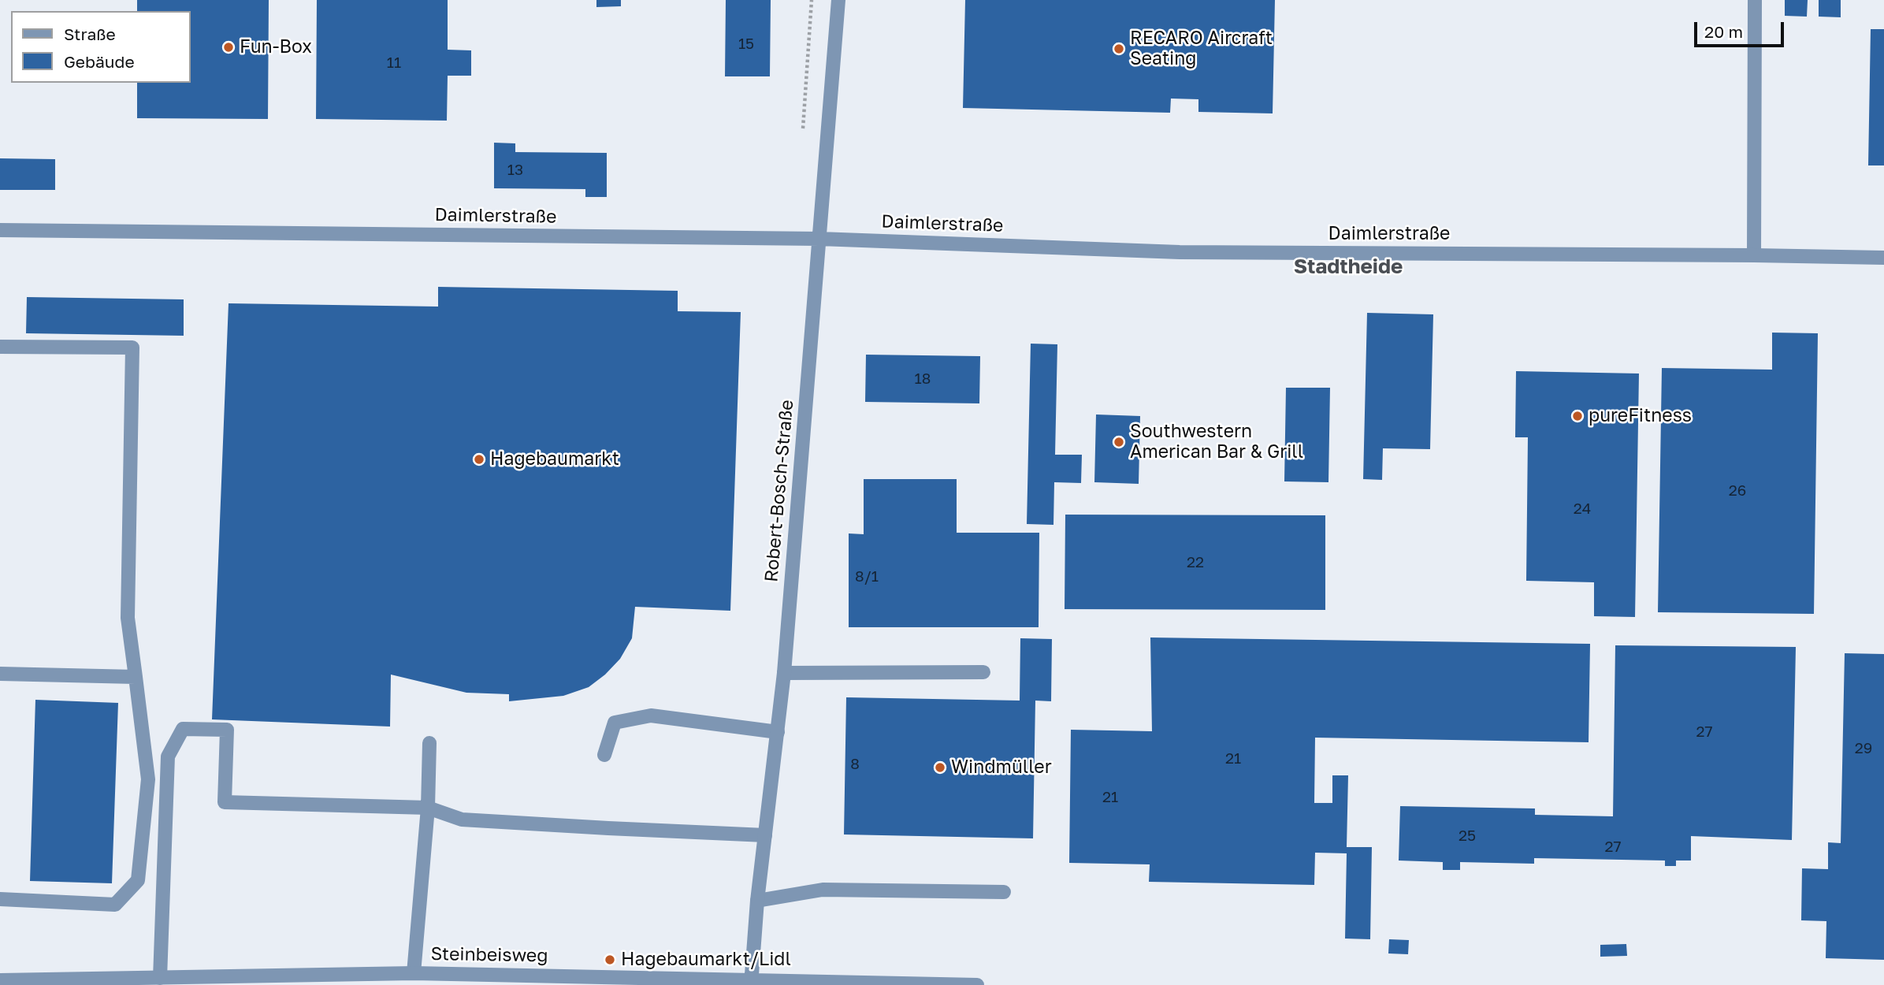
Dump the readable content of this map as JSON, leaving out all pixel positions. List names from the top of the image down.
{
  "streets": {
    "street": ["Daimlerstraße", "Robert-Bosch-Straße", "Steinbeisweg"]
  },
  "crossings": [
    ["Daimlerstraße", "Robert-Bosch-Straße"],
    ["Robert-Bosch-Straße", "Steinbeisweg"]
  ],
  "districts": ["Stadtheide"],
  "places": [
    "Fun-Box",
    "RECARO Aircraft Seating",
    "pureFitness",
    "Southwestern American Bar & Grill",
    "Hagebaumarkt",
    "Windmüller",
    "Hagebaumarkt/Lidl"
  ],
  "house_numbers": [
    "15",
    "11",
    "13",
    "18",
    "26",
    "24",
    "22",
    "8/1",
    "27",
    "29",
    "21",
    "8",
    "21",
    "25",
    "27"
  ],
  "legend": ["Straße", "Gebäude"],
  "scale_bar": "20 m"
}
